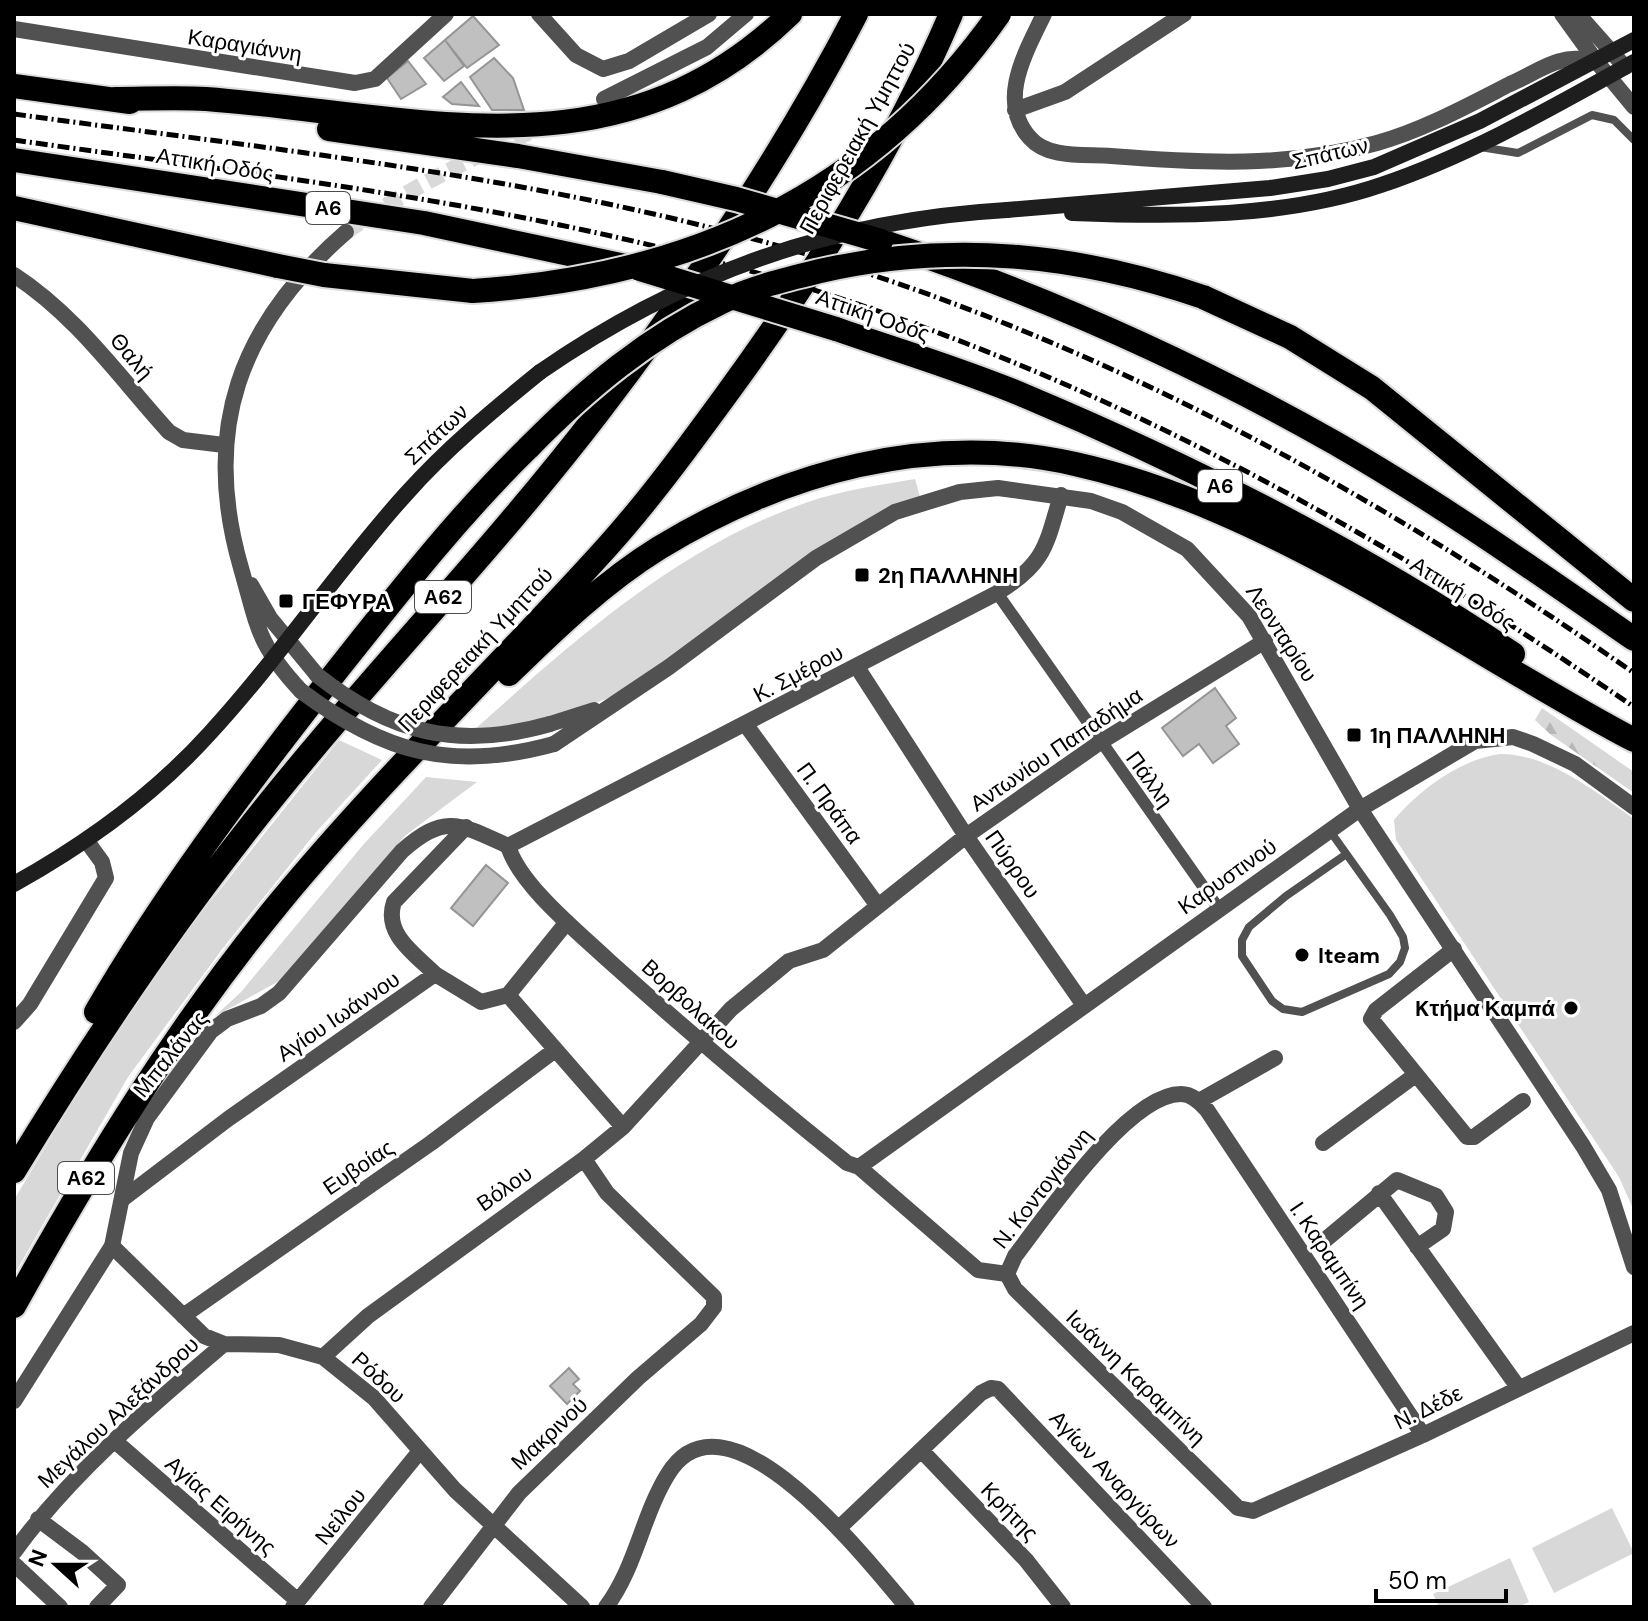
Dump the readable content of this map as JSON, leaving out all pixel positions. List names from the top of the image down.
{
  "streets": {
    "highway": [
      "Περιφερειακή Υμηττού",
      "Αττική Οδός",
      "Α6",
      "Α62"
    ],
    "main road": ["Σπάτων"],
    "street": [
      "Καραγιάννη",
      "Θαλή",
      "Λεονταρίου",
      "Κ. Σμέρου",
      "Αντωνίου Παπαδήμα",
      "Πάλλη",
      "Π. Πράπα",
      "Πύρρου",
      "Καρυστινού",
      "Βορβολακου",
      "Αγίου Ιωάννου",
      "Μπαλάνας",
      "Ευβοίας",
      "Βόλου",
      "Ν. Koντογιάννη",
      "Ι. Καραμπίνη",
      "Ρόδου",
      "Ιωάννη Καραμπίνη",
      "Ν. Δέδε",
      "Μεγάλου Αλεξάνδρου",
      "Μακρινού",
      "Αγίων Αναργύρων",
      "Αγίας Ειρήνης",
      "Κρήτης",
      "Νείλου"
    ]
  },
  "crossings": [
    ["Σπάτων", "Λεονταρίου"],
    ["Θαλή", "Λεονταρίου"],
    ["Λεονταρίου", "Κ. Σμέρου"],
    ["Λεονταρίου", "Αντωνίου Παπαδήμα"],
    ["Λεονταρίου", "Καρυστινού"],
    ["Κ. Σμέρου", "Πάλλη"],
    ["Κ. Σμέρου", "Π. Πράπα"],
    ["Κ. Σμέρου", "Πύρρου"],
    ["Κ. Σμέρου", "Βορβολακου"],
    ["Κ. Σμέρου", "Αγίου Ιωάννου"],
    ["Κ. Σμέρου", "Μπαλάνας"],
    ["Αντωνίου Παπαδήμα", "Πάλλη"],
    ["Αντωνίου Παπαδήμα", "Π. Πράπα"],
    ["Αντωνίου Παπαδήμα", "Πύρρου"],
    ["Αντωνίου Παπαδήμα", "Βορβολακου"],
    ["Αντωνίου Παπαδήμα", "Βόλου"],
    ["Πάλλη", "Καρυστινού"],
    ["Πύρρου", "Καρυστινού"],
    ["Καρυστινού", "Βορβολακου"],
    ["Βορβολακου", "Αγίου Ιωάννου"],
    ["Βορβολακου", "Μπαλάνας"],
    ["Βορβολακου", "Βόλου"],
    ["Βορβολακου", "Ν. Koντογιάννη"],
    ["Βορβολακου", "Ιωάννη Καραμπίνη"],
    ["Αγίου Ιωάννου", "Μπαλάνας"],
    ["Βόλου", "Ρόδου"],
    ["Βόλου", "Μακρινού"],
    ["Ν. Koντογιάννη", "Ι. Καραμπίνη"],
    ["Ν. Koντογιάννη", "Ιωάννη Καραμπίνη"],
    ["Ι. Καραμπίνη", "Ν. Δέδε"],
    ["Ρόδου", "Μεγάλου Αλεξάνδρου"],
    ["Ρόδου", "Μακρινού"],
    ["Ρόδου", "Νείλου"],
    ["Ιωάννη Καραμπίνη", "Ν. Δέδε"],
    ["Μεγάλου Αλεξάνδρου", "Αγίας Ειρήνης"],
    ["Αγίων Αναργύρων", "Κρήτης"],
    ["Αγίας Ειρήνης", "Νείλου"]
  ],
  "places": {
    "transit": ["2η ΠΑΛΛΗΝΗ", "ΓΕΦΥΡΑ", "1η ΠΑΛΛΗΝΗ"],
    "other": ["Iteam", "Kτήμα Καμπά"]
  },
  "scale_bar": "50 m",
  "north": "left"
}
